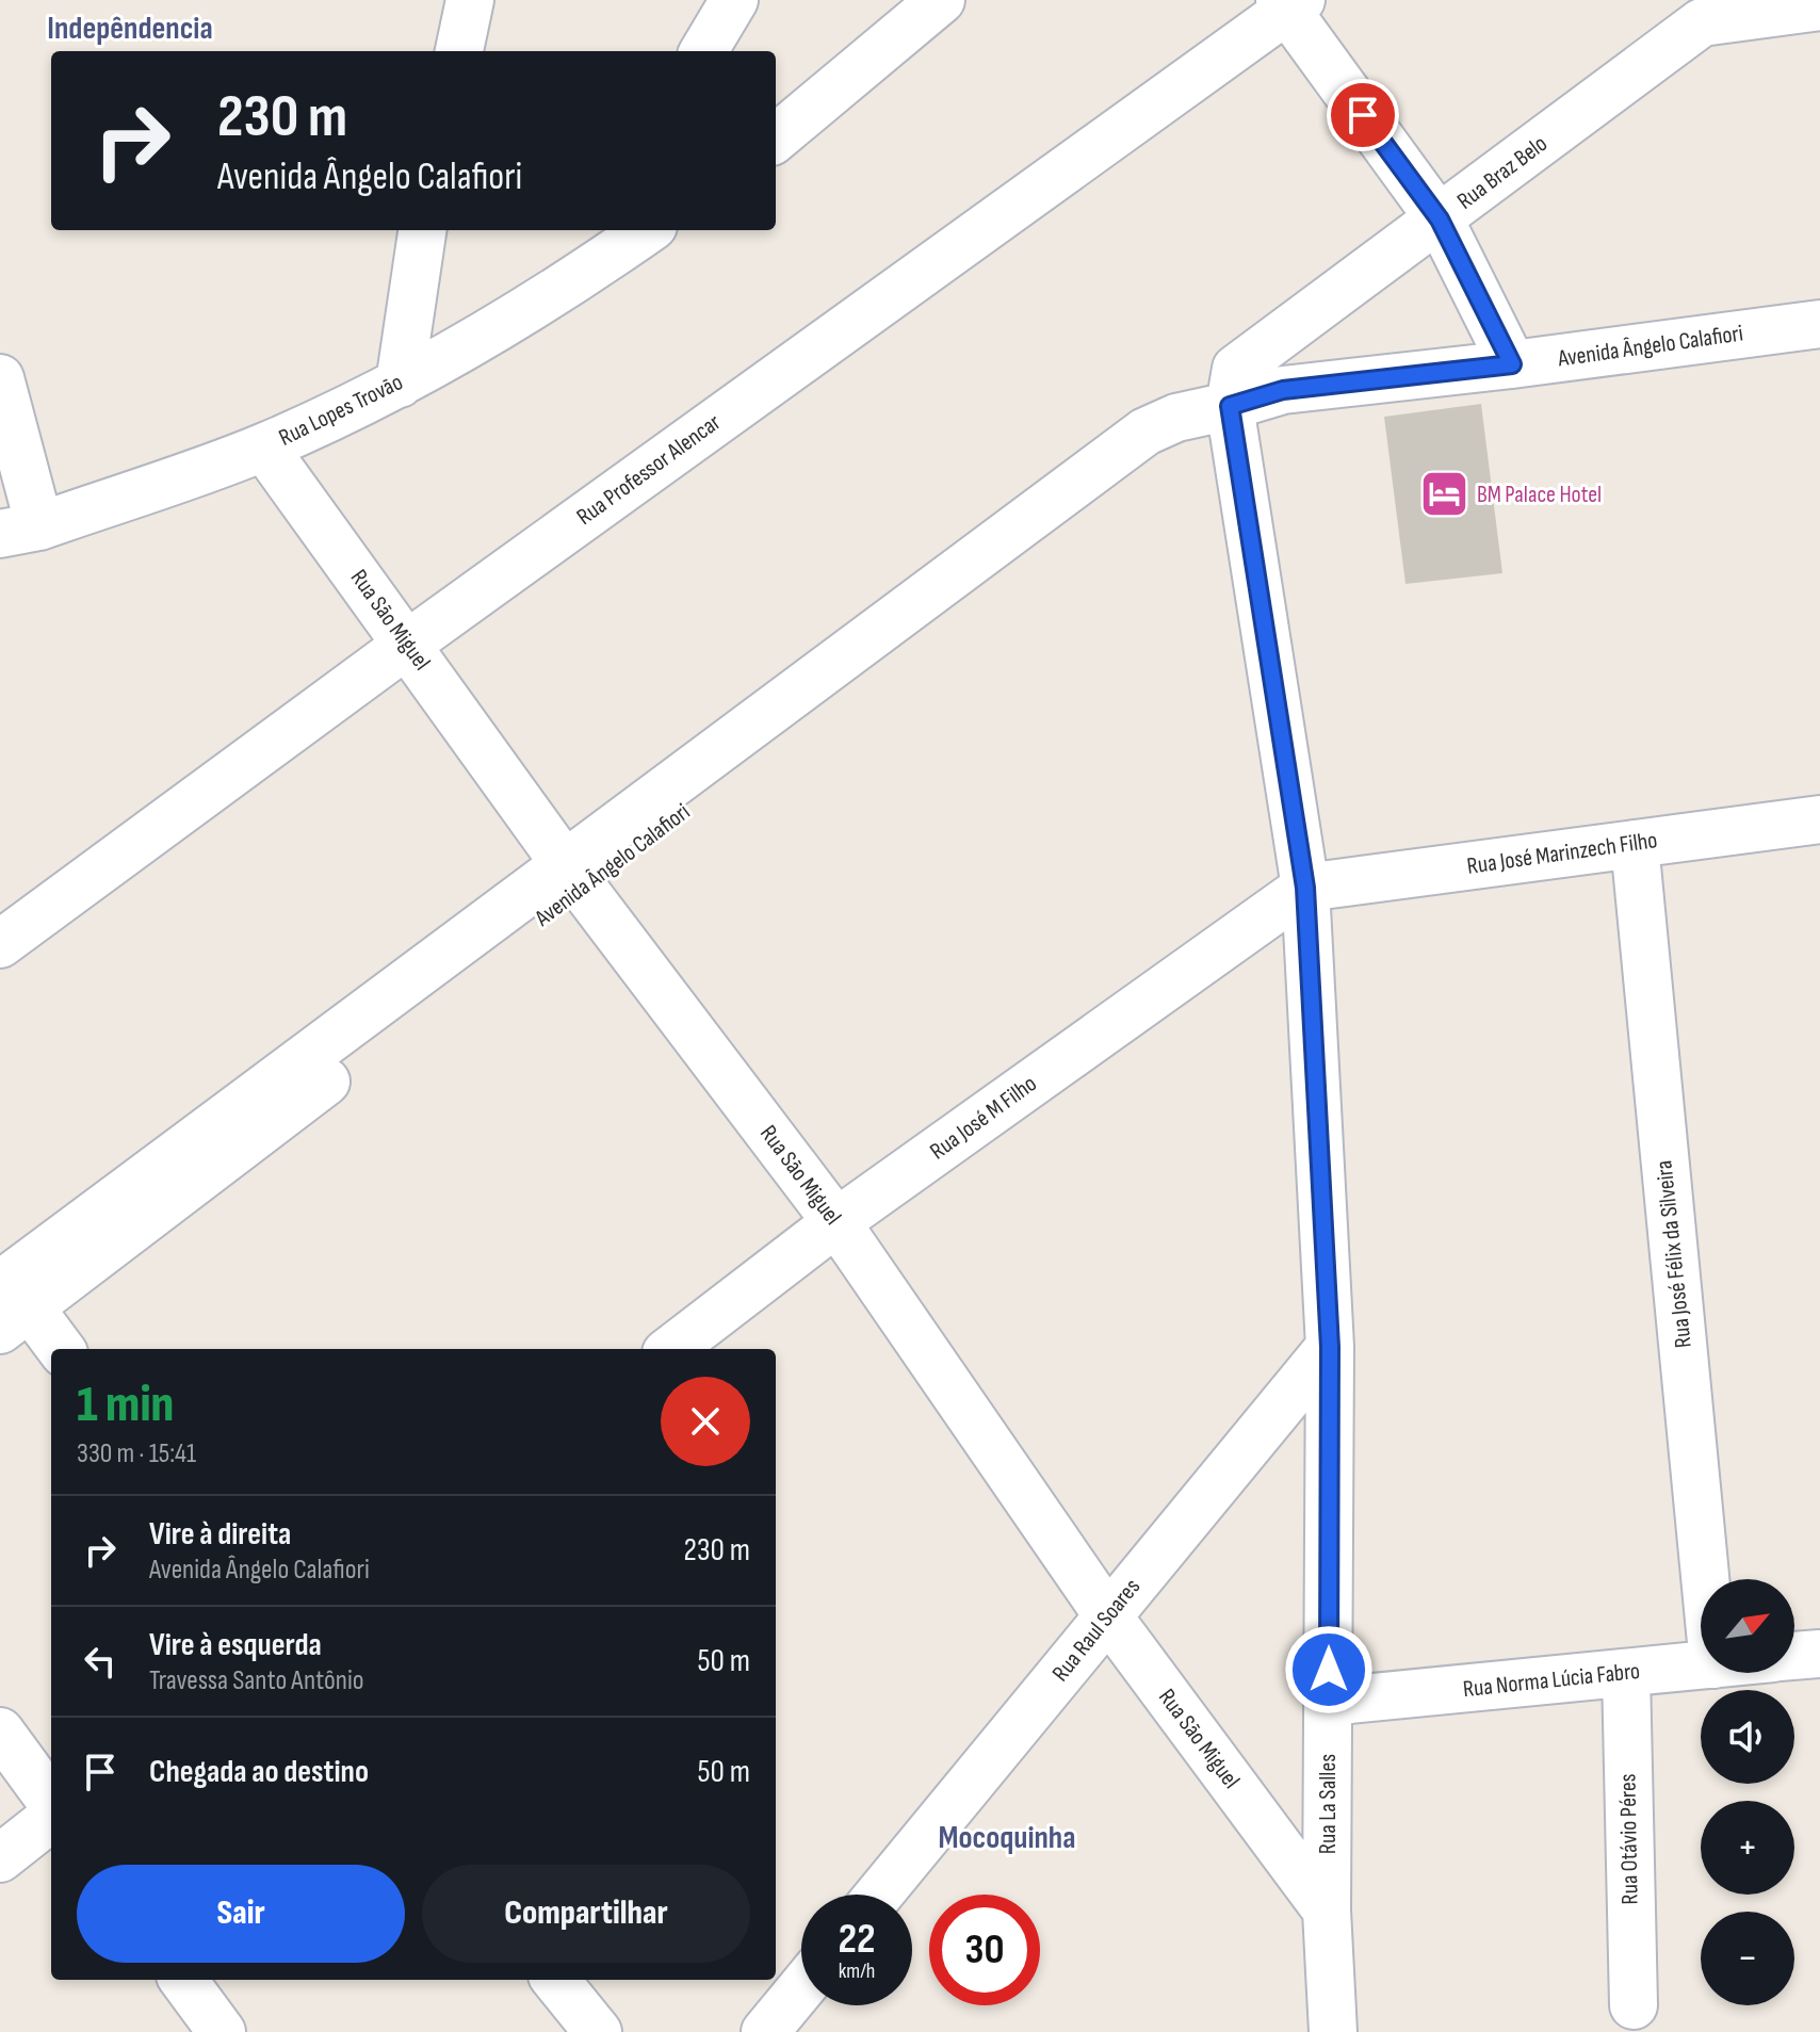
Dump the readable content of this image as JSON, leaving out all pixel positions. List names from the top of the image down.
{
  "streets": {
    "street": [
      "Rua Braz Belo",
      "Avenida Ângelo Calafiori",
      "Rua Lopes Trovão",
      "Rua Professor Alencar",
      "Rua São Miguel",
      "Rua José Marinzech Filho",
      "Rua José M Filho",
      "Rua José Félix da Silveira",
      "Rua Raul Soares",
      "Rua Norma Lúcia Fabro",
      "Rua La Salles",
      "Rua Otávio Péres"
    ]
  },
  "crossings": [
    ["Rua Braz Belo", "Avenida Ângelo Calafiori"],
    ["Rua Braz Belo", "Rua La Salles"],
    ["Avenida Ângelo Calafiori", "Rua São Miguel"],
    ["Avenida Ângelo Calafiori", "Rua La Salles"],
    ["Rua Lopes Trovão", "Rua São Miguel"],
    ["Rua Professor Alencar", "Rua São Miguel"],
    ["Rua São Miguel", "Rua José M Filho"],
    ["Rua São Miguel", "Rua Raul Soares"],
    ["Rua São Miguel", "Rua La Salles"],
    ["Rua José Marinzech Filho", "Rua José M Filho"],
    ["Rua José Marinzech Filho", "Rua José Félix da Silveira"],
    ["Rua José Marinzech Filho", "Rua La Salles"],
    ["Rua José M Filho", "Rua La Salles"],
    ["Rua Raul Soares", "Rua La Salles"],
    ["Rua Norma Lúcia Fabro", "Rua La Salles"],
    ["Rua Norma Lúcia Fabro", "Rua Otávio Péres"]
  ],
  "districts": ["Indepêndencia", "Mocoquinha"],
  "places": {
    "hotel": ["BM Palace Hotel"]
  },
  "north": "top right",
  "page": {
    "turn": ["230 m", "Avenida Ângelo Calafiori"],
    "heading": ["1 min", "330 m · 15:41"],
    "list": [
      {
        "name": "Vire à direita",
        "note": "Avenida Ângelo Calafiori",
        "value": "230 m"
      },
      {
        "name": "Vire à esquerda",
        "note": "Travessa Santo Antônio",
        "value": "50 m"
      },
      {
        "name": "Chegada ao destino",
        "value": "50 m"
      }
    ],
    "map_buttons": ["+", "−"],
    "buttons": ["Sair", "Compartilhar"],
    "speed": "22 km/h",
    "limit": "30"
  }
}
